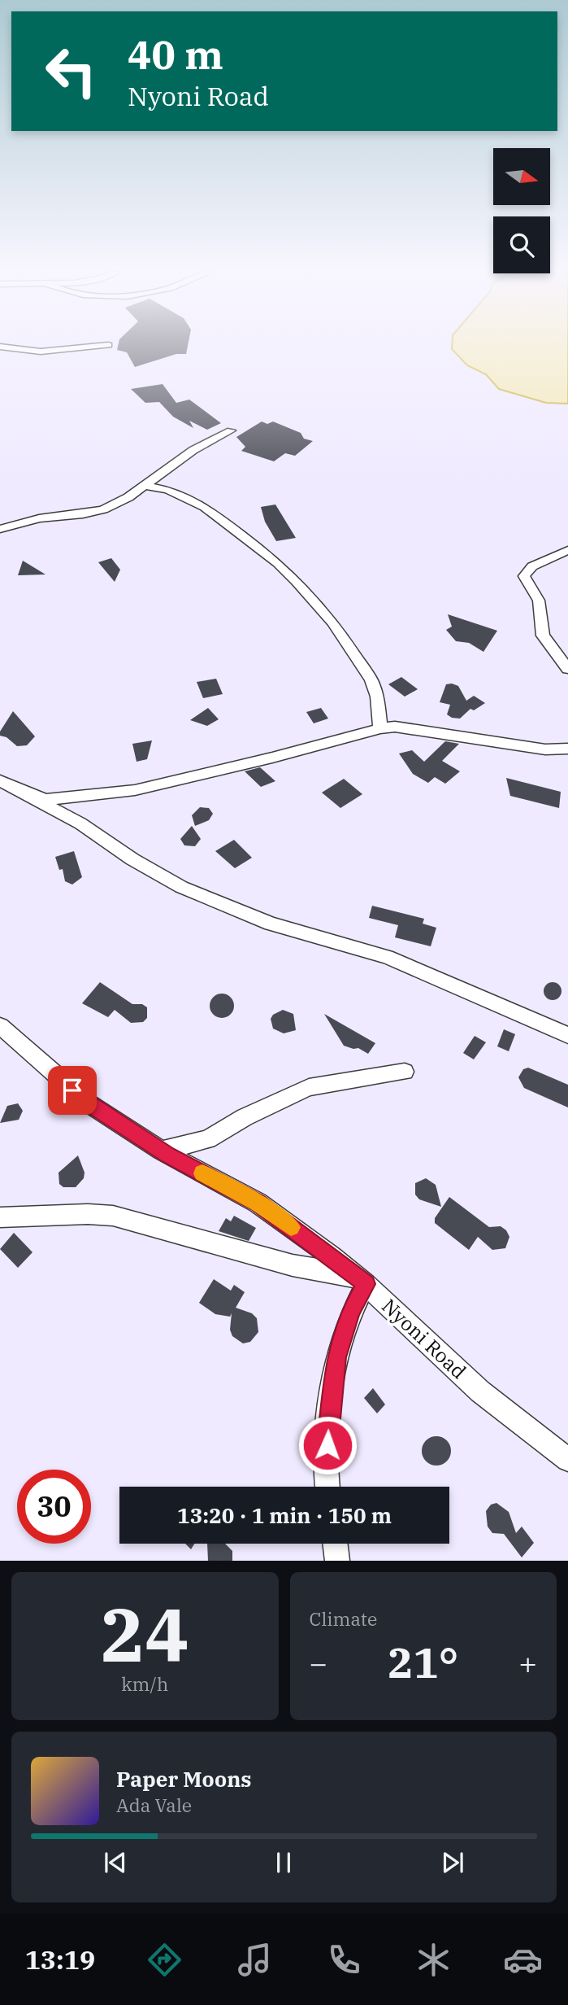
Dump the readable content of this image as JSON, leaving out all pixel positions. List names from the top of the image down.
{
  "streets": {
    "street": ["Nyoni Road"]
  },
  "north": "right",
  "page": {
    "turn": ["40 m", "Nyoni Road"],
    "limit": "30",
    "trip": "13:20 · 1 min · 150 m",
    "tile": [
      ["24", "km/h"],
      "Climate"
    ],
    "heat": ["−", "21°", "+"],
    "song": ["Paper Moons", "Ada Vale"],
    "tabs": "13:19"
  }
}
